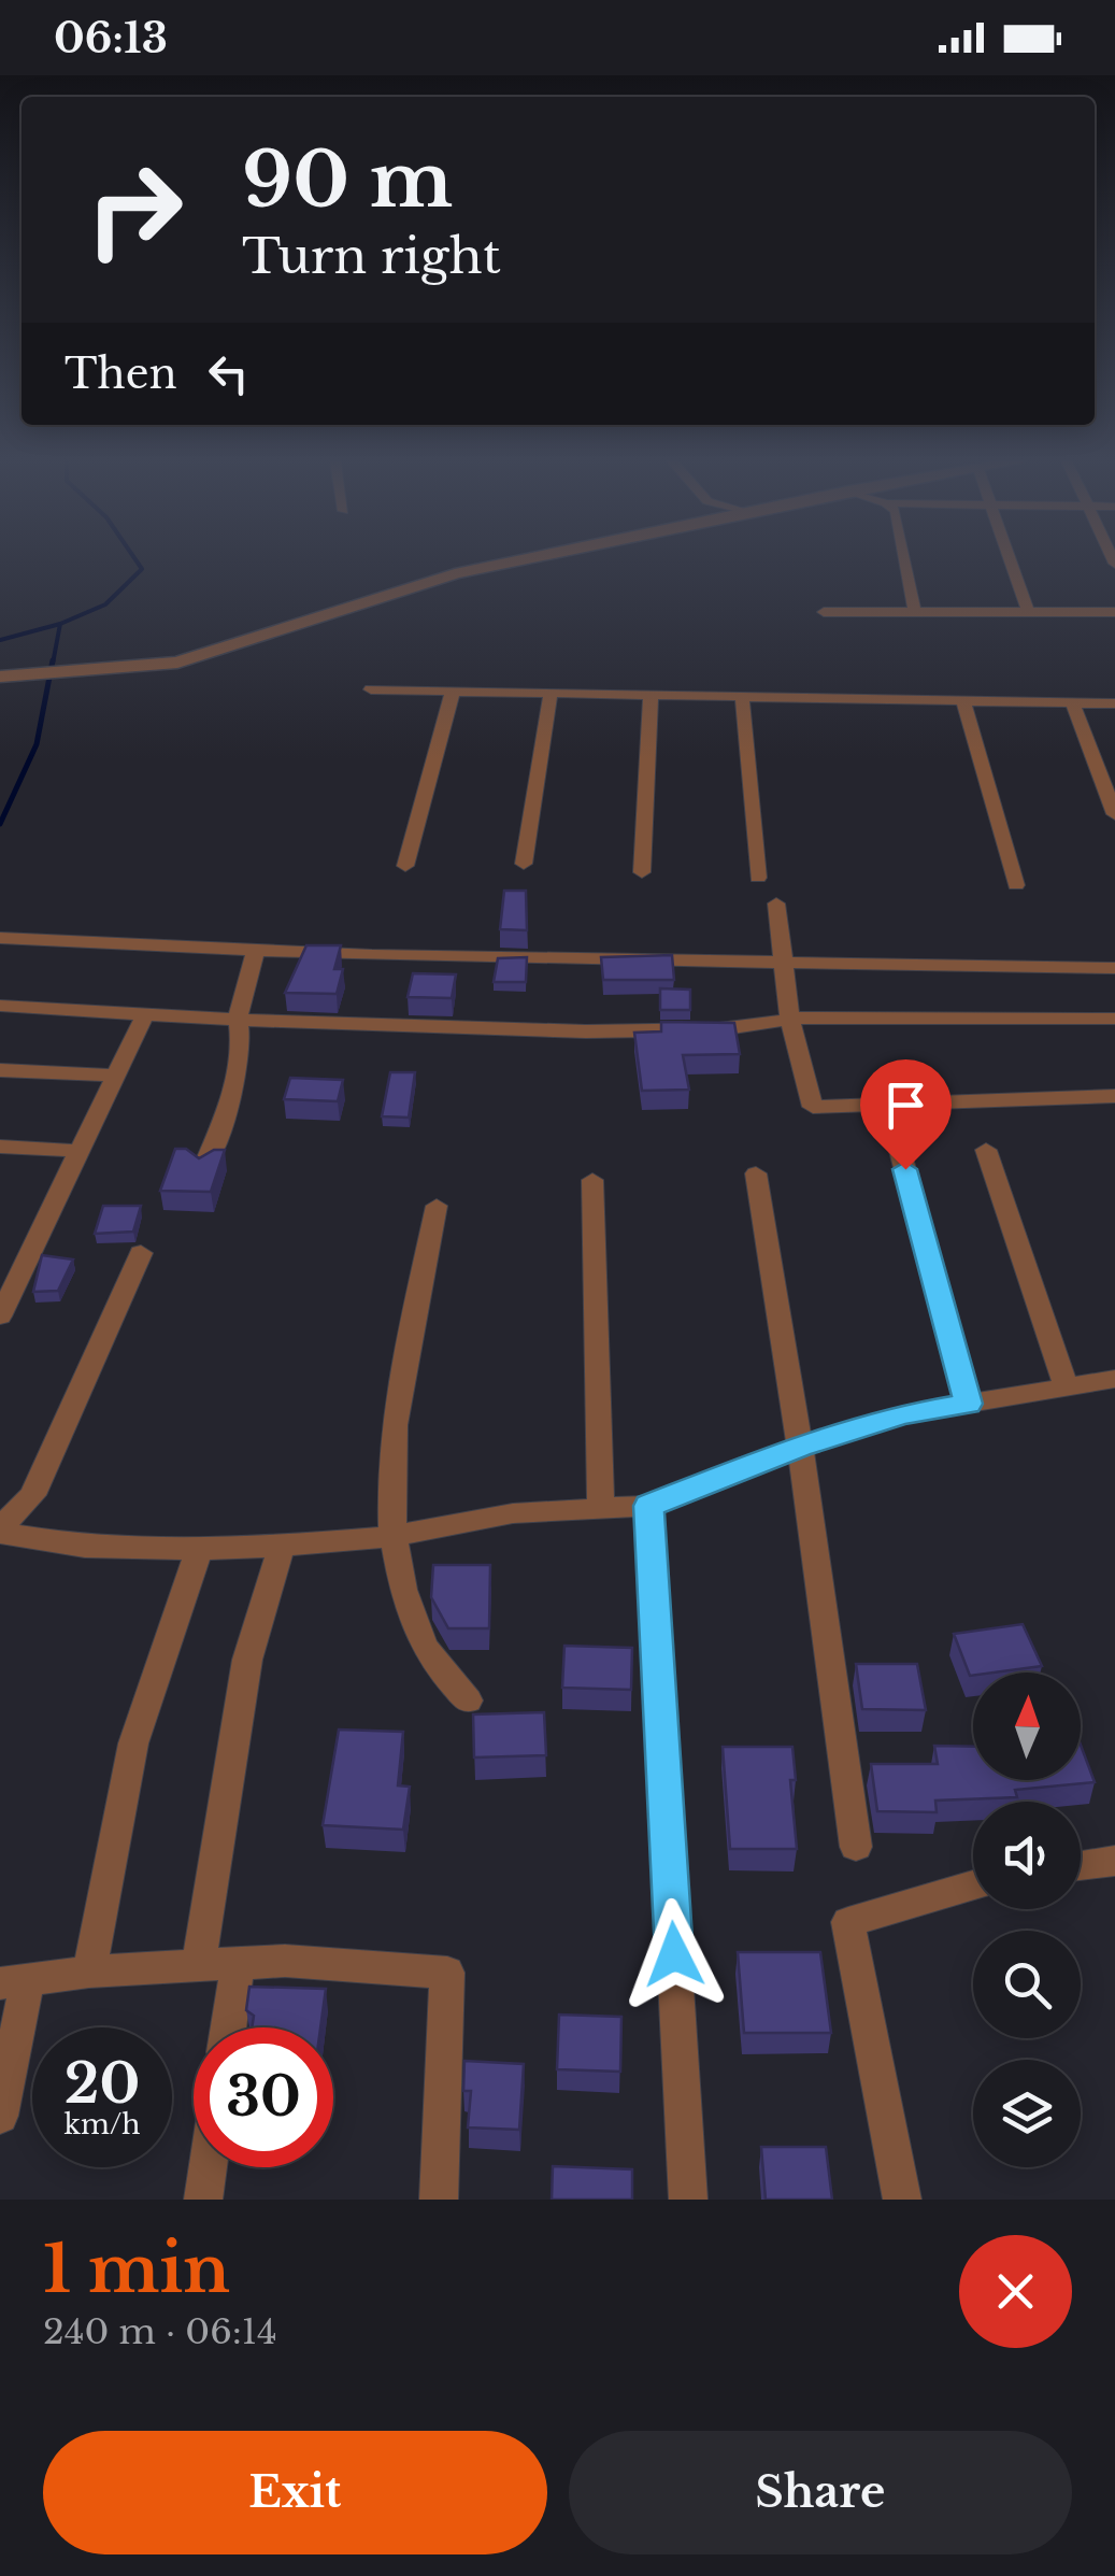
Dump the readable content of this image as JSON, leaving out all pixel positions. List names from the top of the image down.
{
  "north": "top",
  "page": {
    "status": "06:13",
    "turn": ["90 m", "Turn right"],
    "then": "Then",
    "speed": "20 km/h",
    "limit": "30",
    "heading": ["1 min", "240 m · 06:14"],
    "buttons": ["Exit", "Share"]
  }
}
